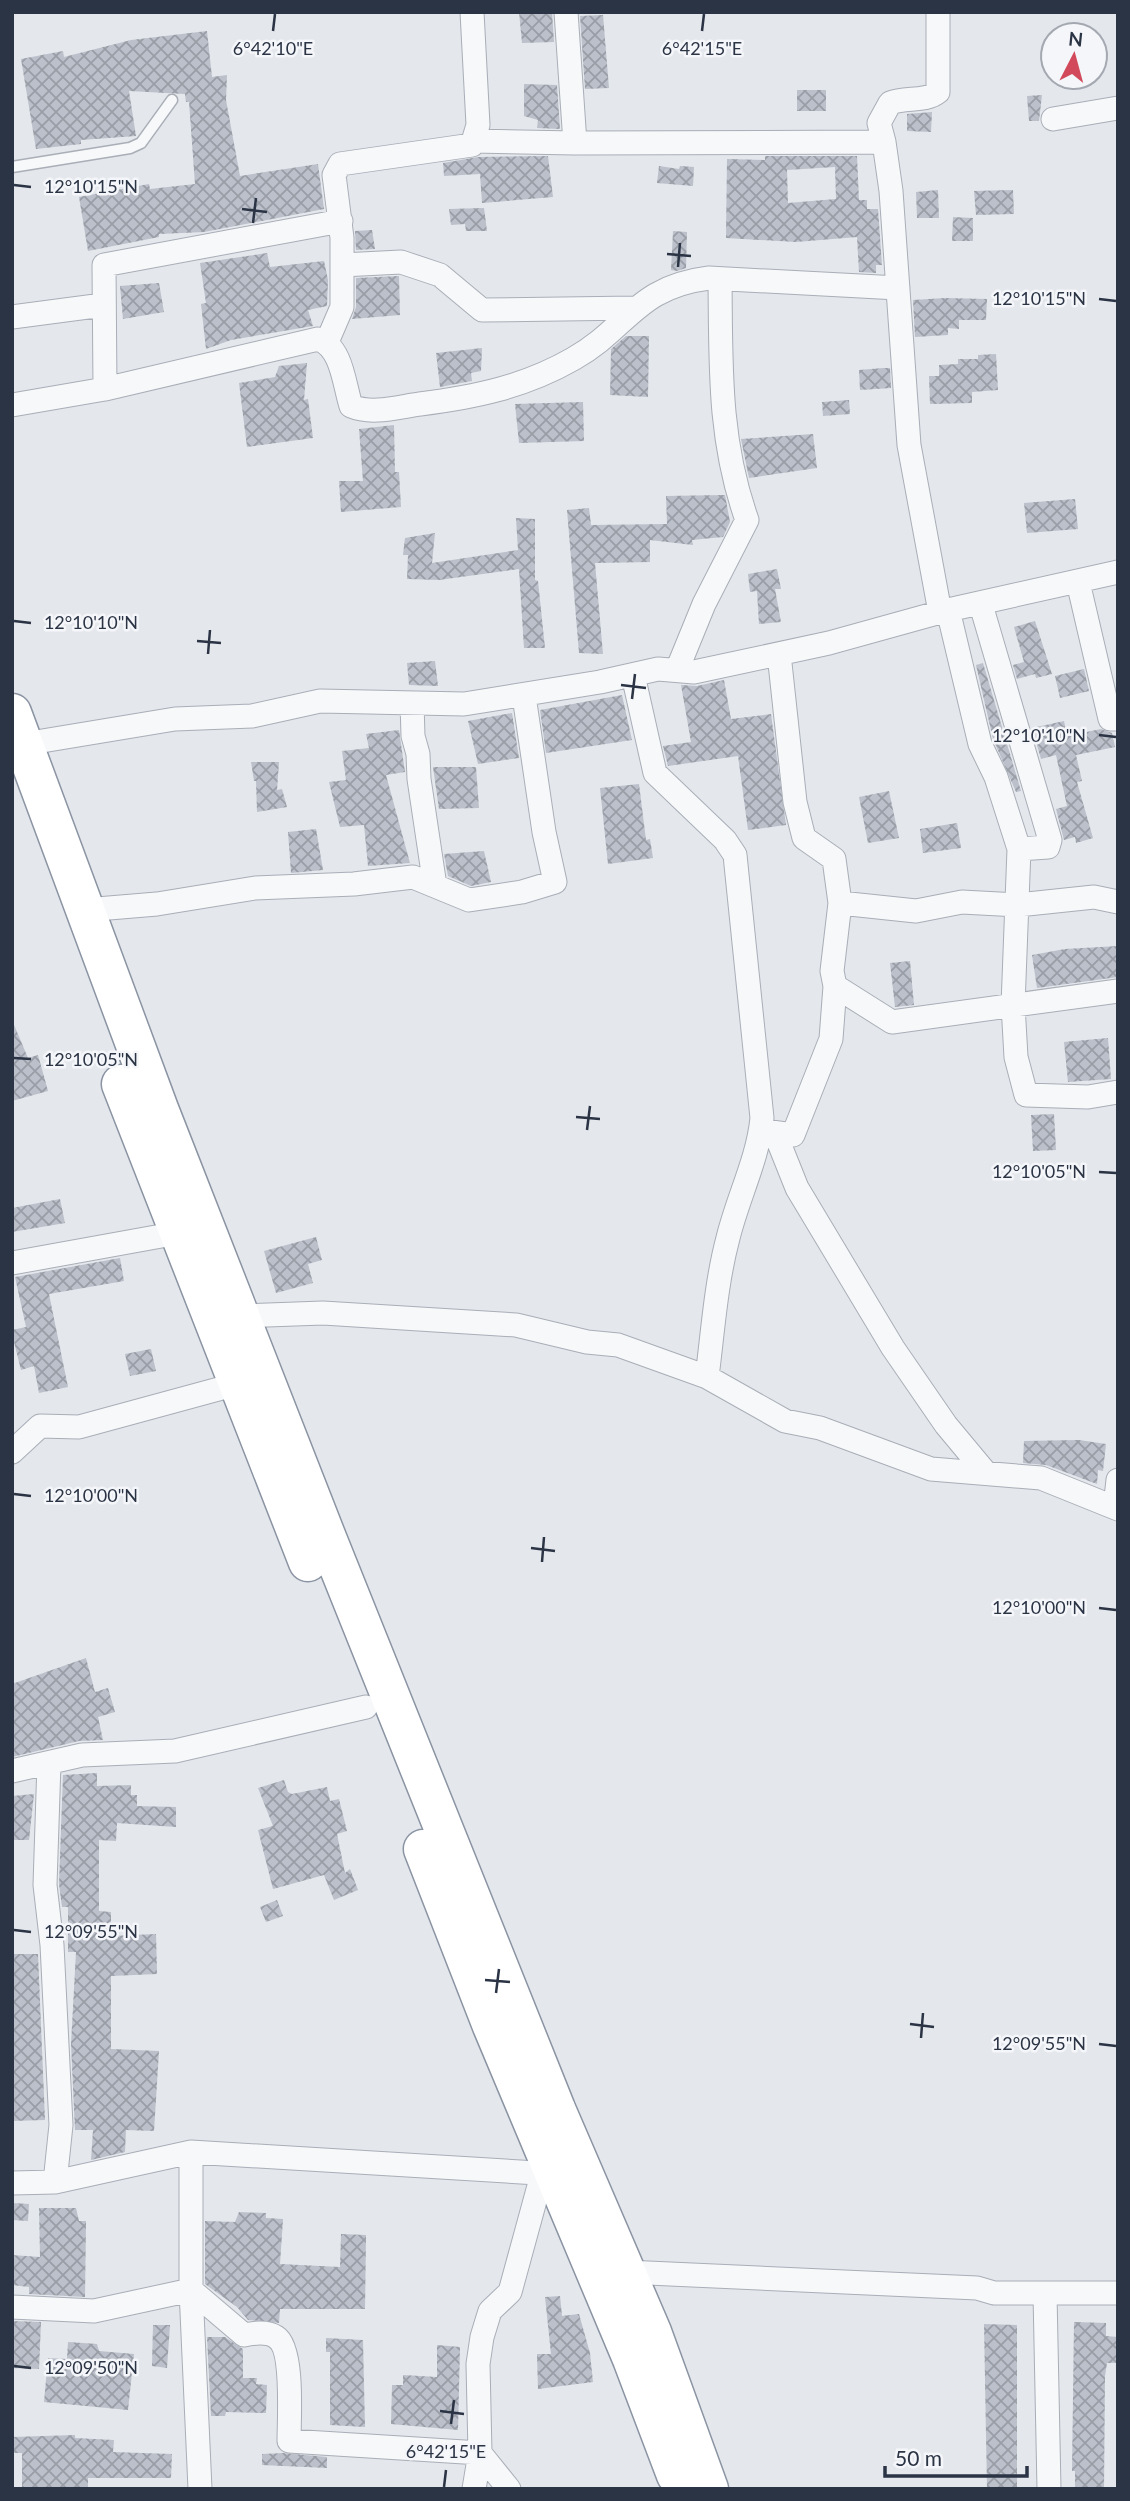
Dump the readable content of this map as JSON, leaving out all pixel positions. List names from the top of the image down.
{
  "scale_bar": "50 m",
  "north": "top",
  "coordinates": [
    "6°42'10\"E",
    "6°42'15\"E",
    "12°10'15\"N",
    "12°10'10\"N",
    "12°10'05\"N",
    "12°10'00\"N",
    "12°09'55\"N",
    "12°09'50\"N"
  ]
}
